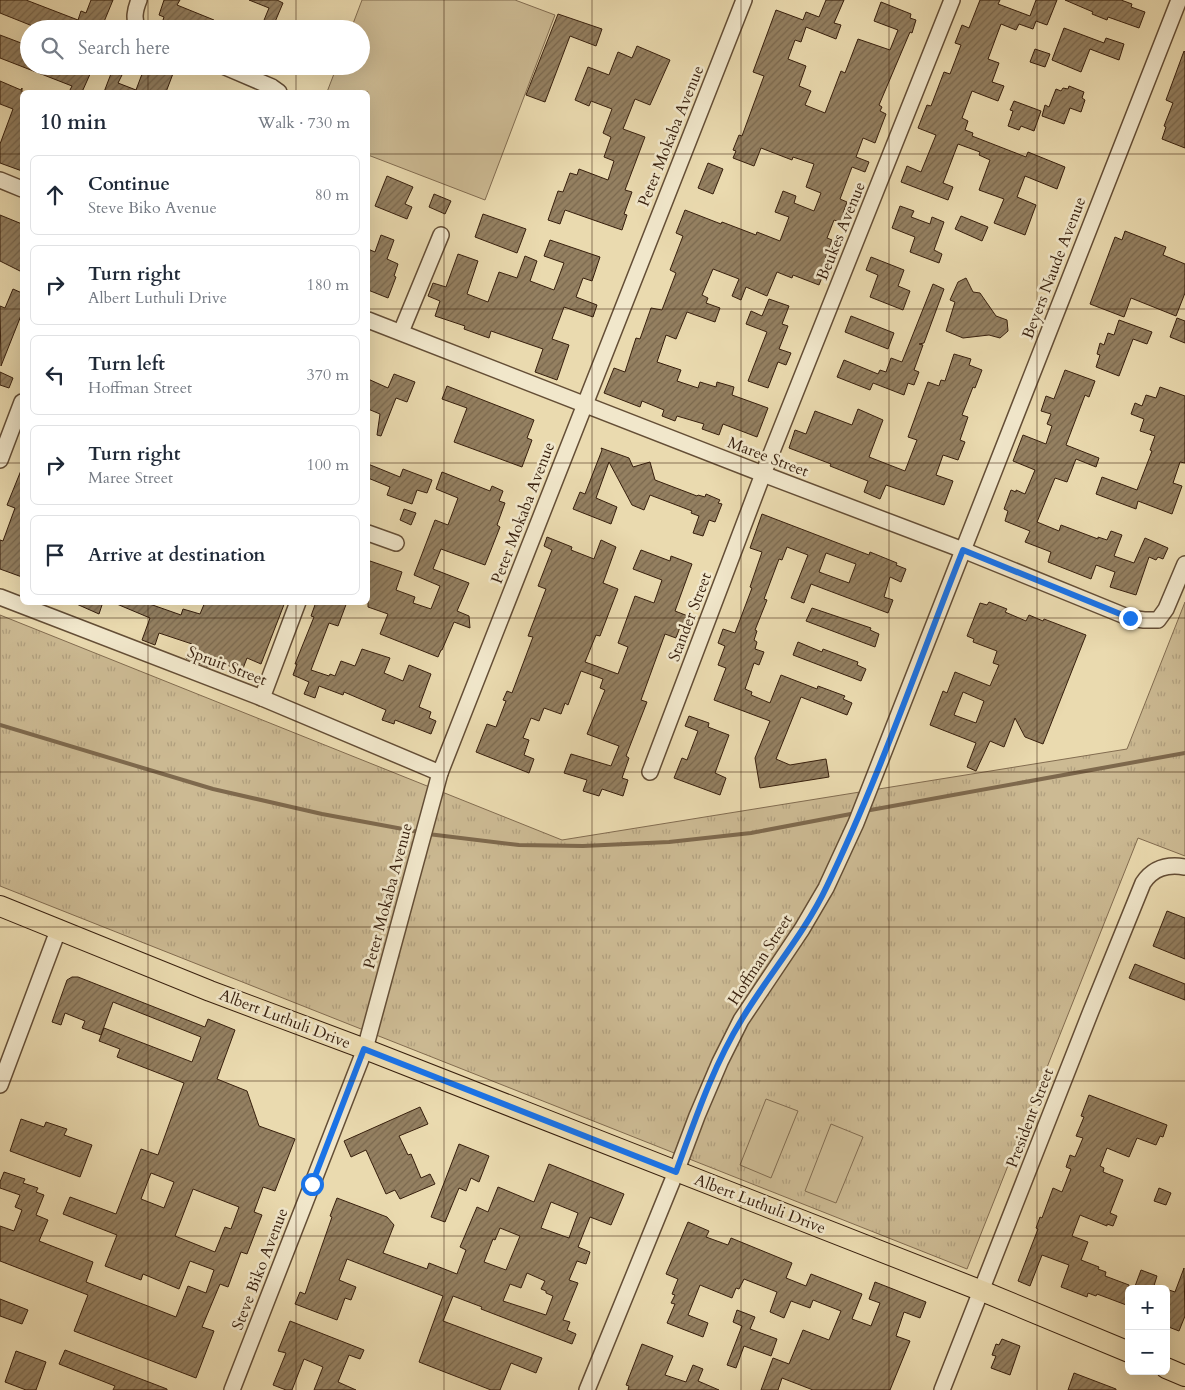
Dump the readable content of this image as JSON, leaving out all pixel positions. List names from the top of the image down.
{
  "streets": {
    "main road": ["Albert Luthuli Drive"],
    "street": [
      "Peter Mokaba Avenue",
      "Beukes Avenue",
      "Beyers Naude Avenue",
      "Maree Street",
      "Stander Street",
      "Spruit Street",
      "Hoffman Street",
      "President Street",
      "Steve Biko Avenue"
    ]
  },
  "crossings": [
    ["Peter Mokaba Avenue", "Maree Street"],
    ["Peter Mokaba Avenue", "Spruit Street"],
    ["Peter Mokaba Avenue", "Albert Luthuli Drive"],
    ["Peter Mokaba Avenue", "Steve Biko Avenue"],
    ["Beukes Avenue", "Maree Street"],
    ["Beukes Avenue", "Stander Street"],
    ["Beyers Naude Avenue", "Maree Street"],
    ["Beyers Naude Avenue", "Hoffman Street"],
    ["Maree Street", "Stander Street"],
    ["Maree Street", "Hoffman Street"],
    ["Hoffman Street", "Albert Luthuli Drive"],
    ["Albert Luthuli Drive", "President Street"],
    ["Albert Luthuli Drive", "Steve Biko Avenue"]
  ],
  "page": {
    "search": "Search here",
    "heading": ["10 min", "Walk · 730 m"],
    "list": [
      ["Continue", "Steve Biko Avenue", "80 m"],
      ["Turn right", "Albert Luthuli Drive", "180 m"],
      ["Turn left", "Hoffman Street", "370 m"],
      ["Turn right", "Maree Street", "100 m"],
      "Arrive at destination"
    ],
    "map_buttons": ["+", "−"]
  }
}
